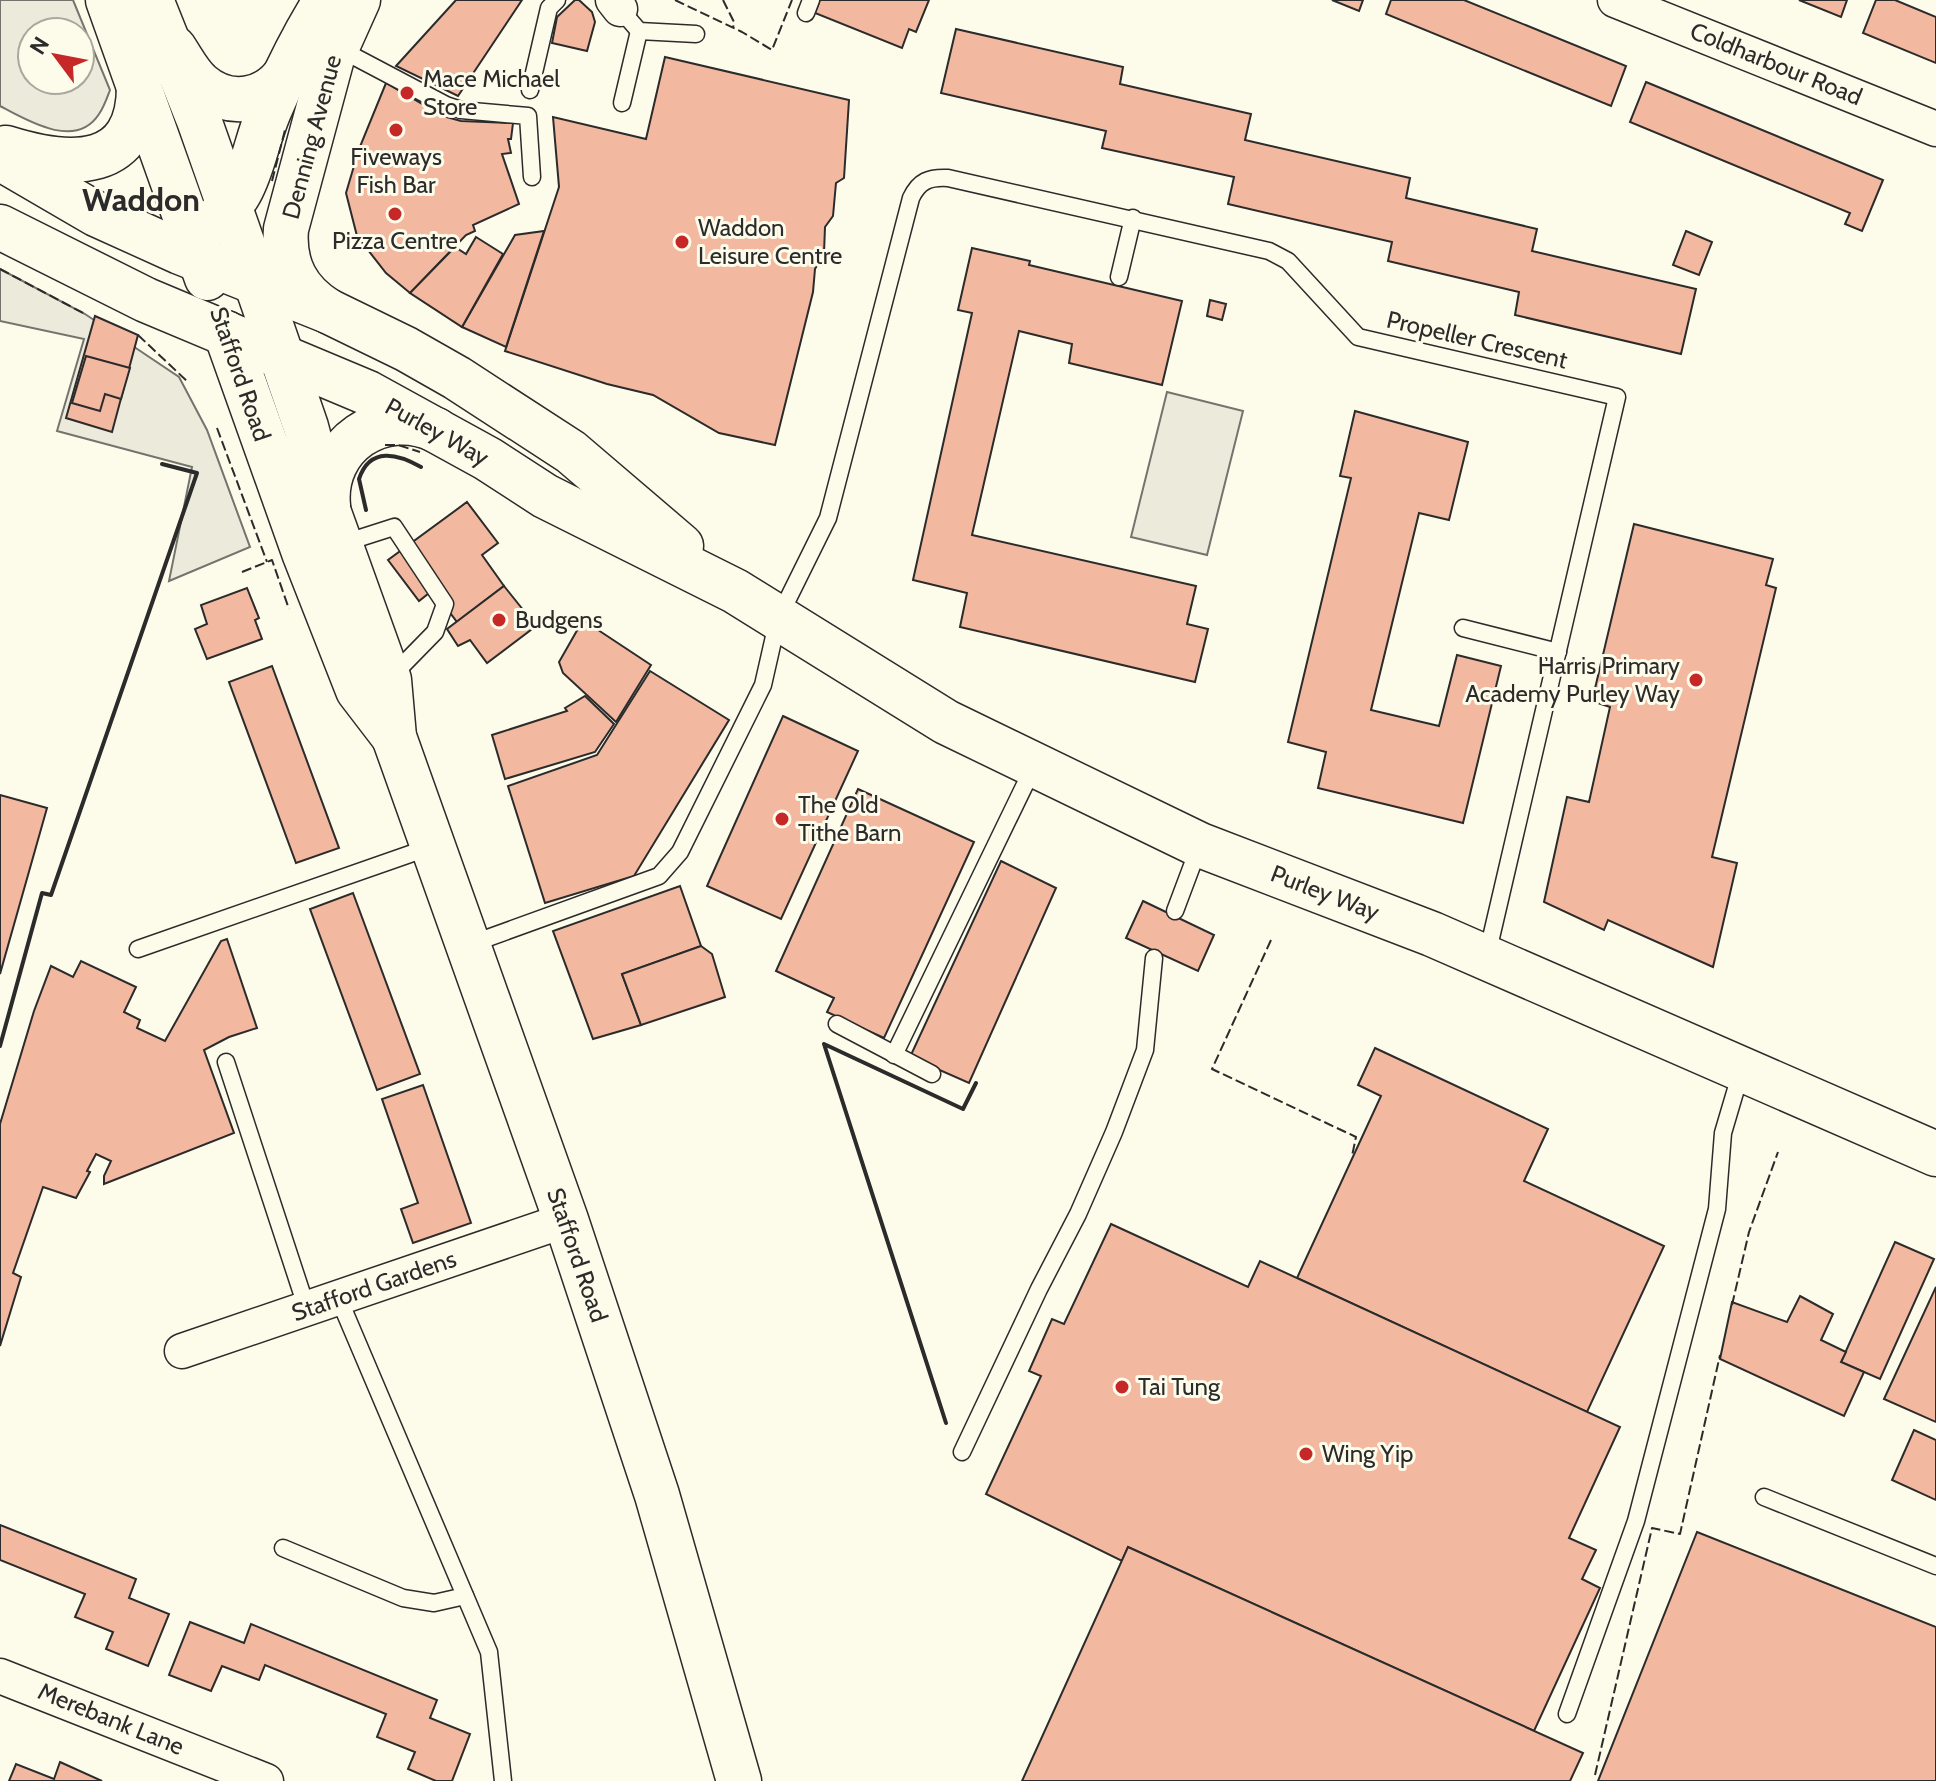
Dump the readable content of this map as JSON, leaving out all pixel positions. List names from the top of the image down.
{
  "streets": {
    "main road": ["Denning Avenue", "Stafford Road", "Purley Way"],
    "street": ["Coldharbour Road", "Stafford Gardens", "Merebank Lane"],
    "lane": ["Propeller Crescent"]
  },
  "crossings": [
    ["Denning Avenue", "Stafford Road"],
    ["Denning Avenue", "Purley Way"],
    ["Propeller Crescent", "Purley Way"],
    ["Stafford Road", "Purley Way"],
    ["Stafford Road", "Stafford Gardens"]
  ],
  "districts": ["Waddon"],
  "places": [
    "Mace Michael Store",
    "Fiveways Fish Bar",
    "Pizza Centre",
    "Waddon Leisure Centre",
    "Budgens",
    "Harris Primary Academy Purley Way",
    "The Old Tithe Barn",
    "Tai Tung",
    "Wing Yip"
  ],
  "north": "top left"
}
